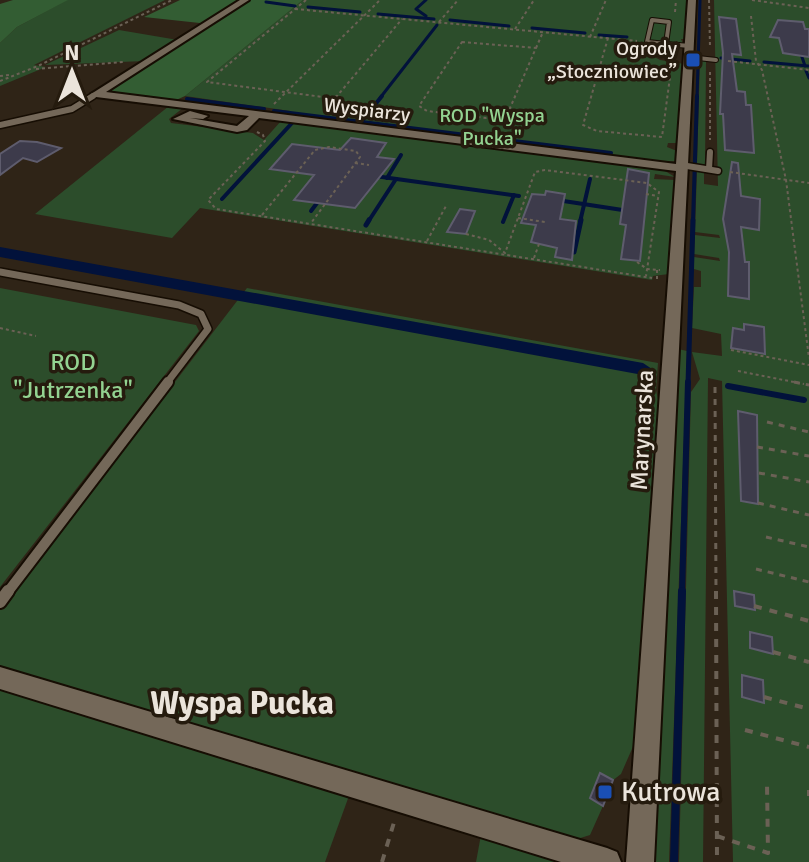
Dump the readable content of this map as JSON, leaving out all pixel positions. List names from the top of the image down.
{
  "streets": {
    "street": ["Wyspiarzy", "Marynarska"]
  },
  "crossings": [
    ["Wyspiarzy", "Marynarska"]
  ],
  "districts": ["Wyspa Pucka"],
  "parks": ["ROD \"Wyspa Pucka\"", "ROD \"Jutrzenka\""],
  "places": {
    "transit": ["Ogrody „Stoczniowiec”", "Kutrowa"]
  },
  "north": "top"
}
